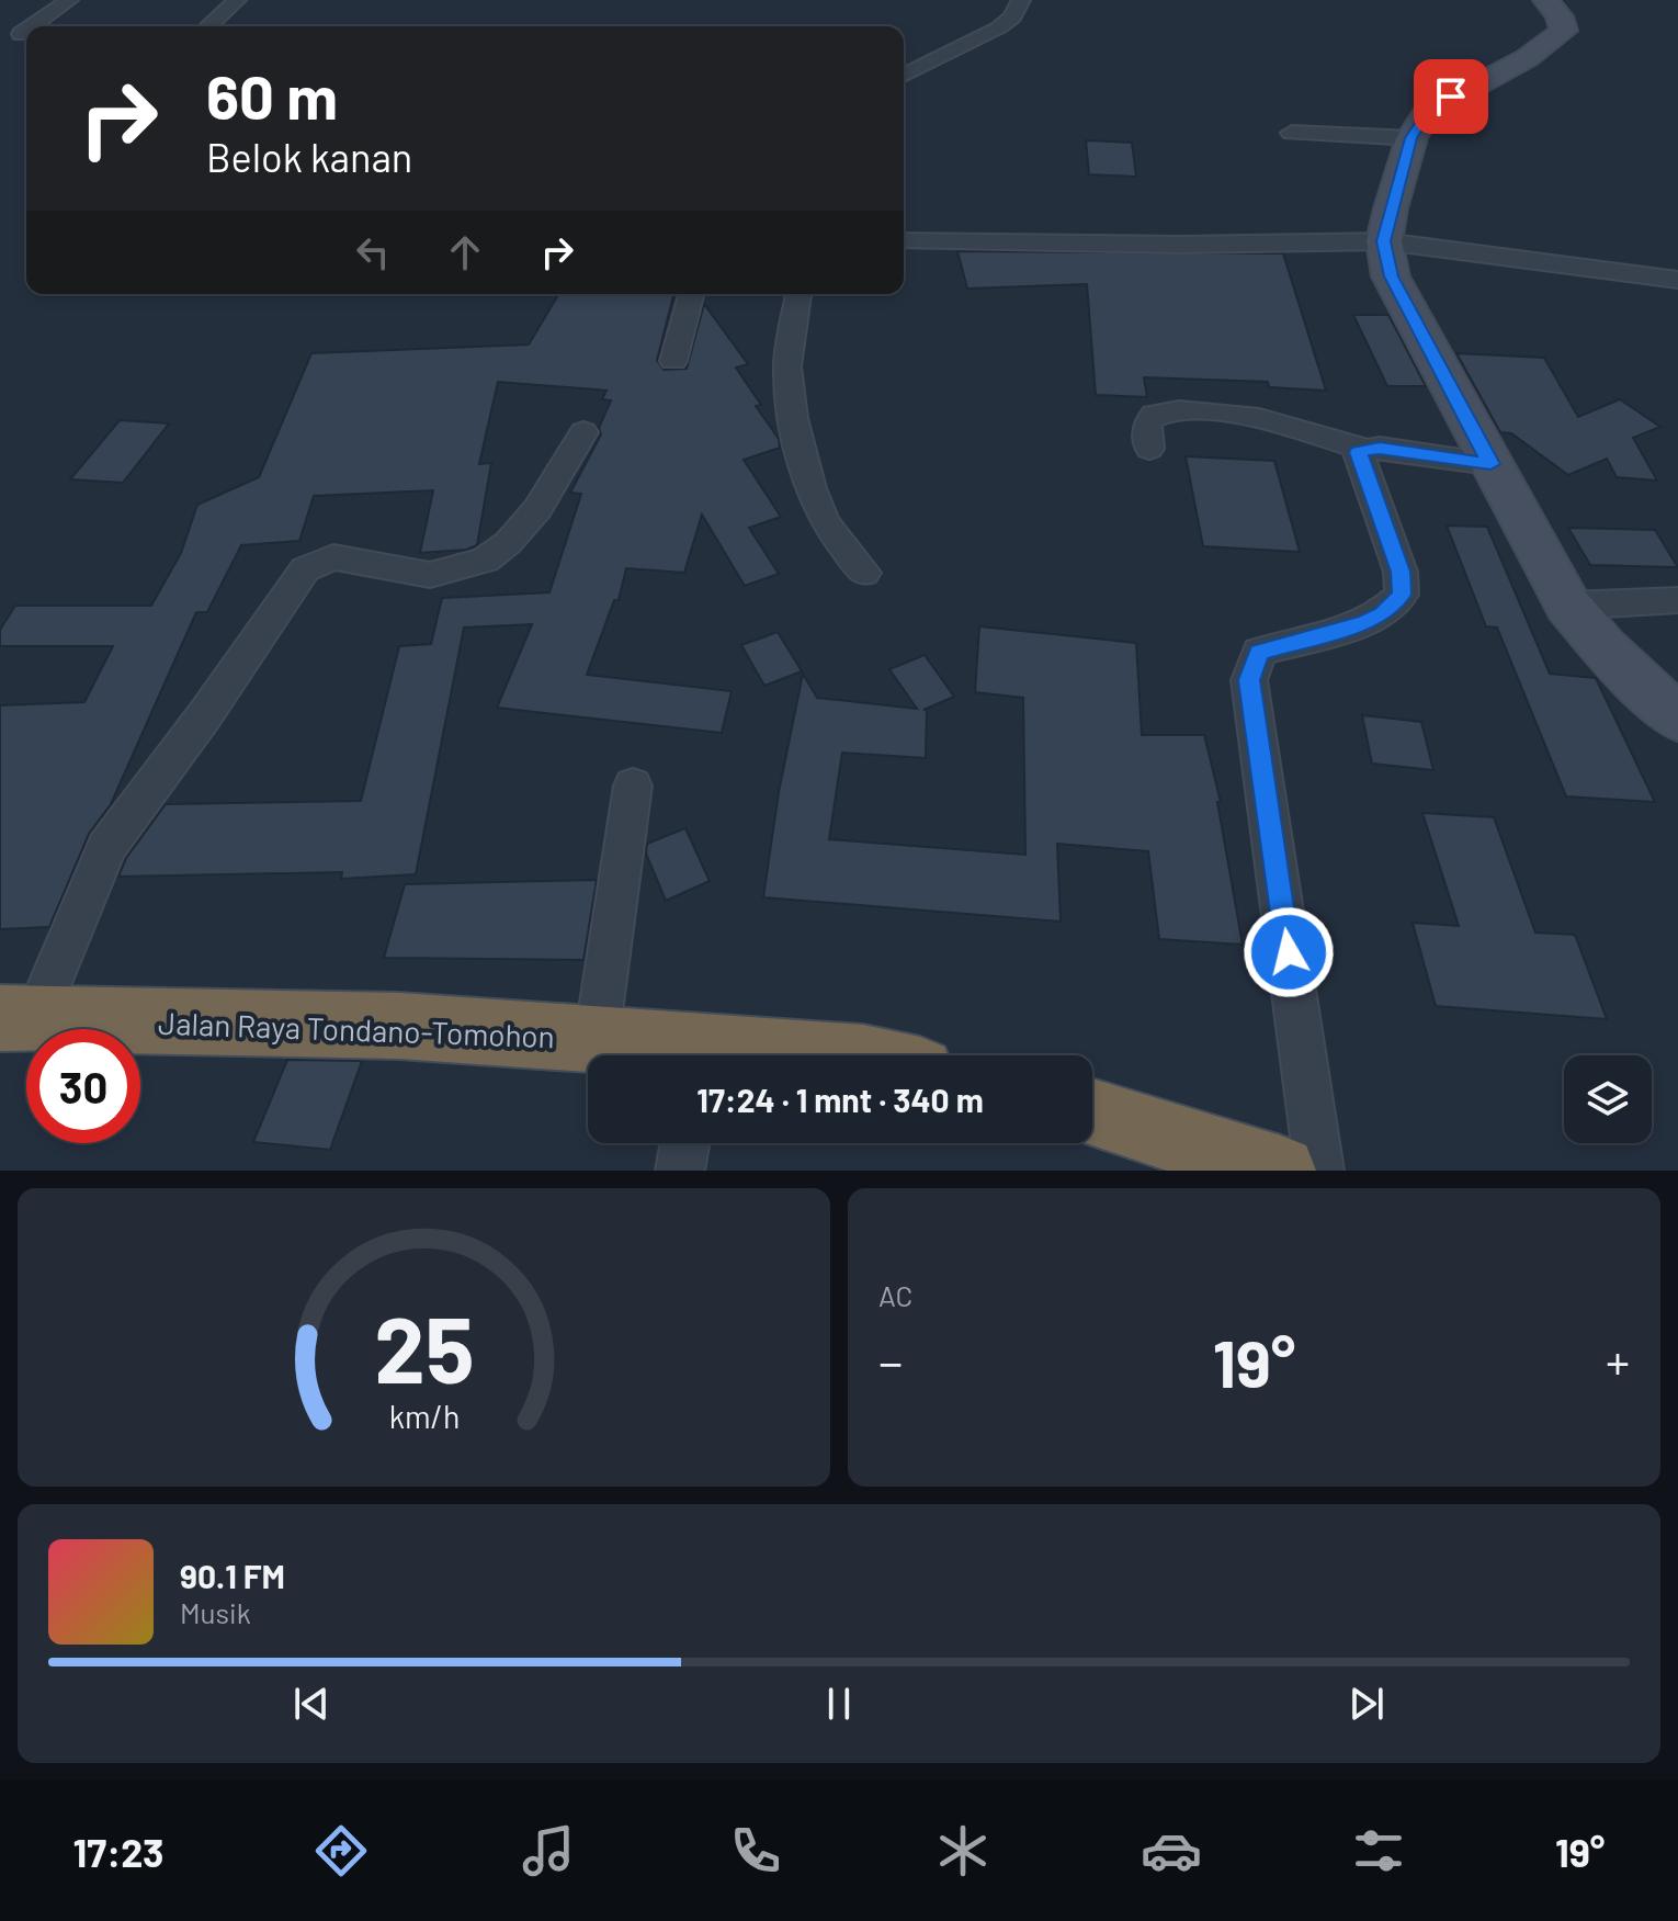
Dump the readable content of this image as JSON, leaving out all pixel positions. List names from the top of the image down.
{
  "streets": {
    "highway": ["Jalan Raya Tondano-Tomohon"]
  },
  "page": {
    "turn": ["60 m", "Belok kanan"],
    "limit": "30",
    "trip": "17:24 · 1 mnt · 340 m",
    "tile": "AC",
    "heat": ["−", "19°", "+"],
    "song": ["90.1 FM", "Musik"],
    "tabs": ["17:23", "19°"],
    "gauge": ["25", "km/h"]
  }
}
